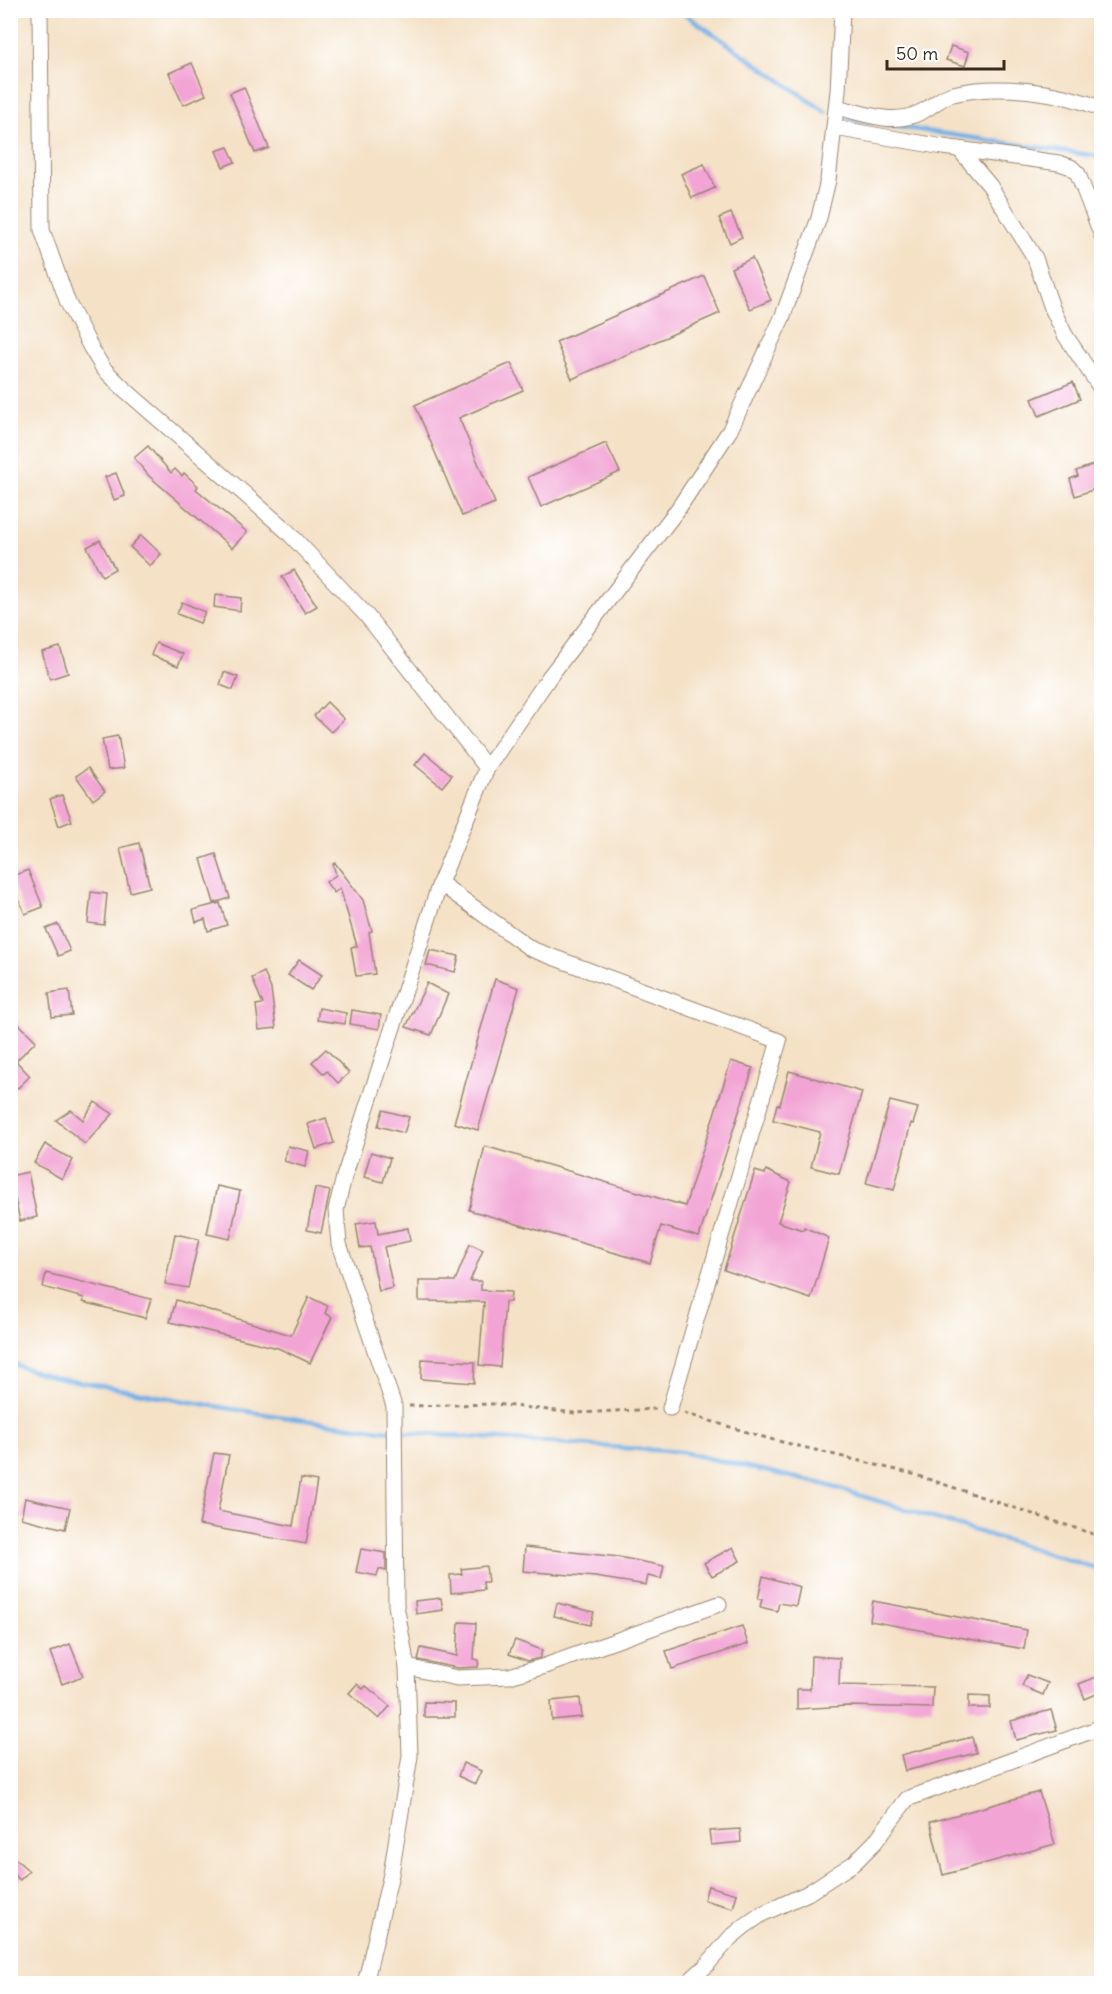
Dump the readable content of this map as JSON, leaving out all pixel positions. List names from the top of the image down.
{
  "scale_bar": "50 m"
}
